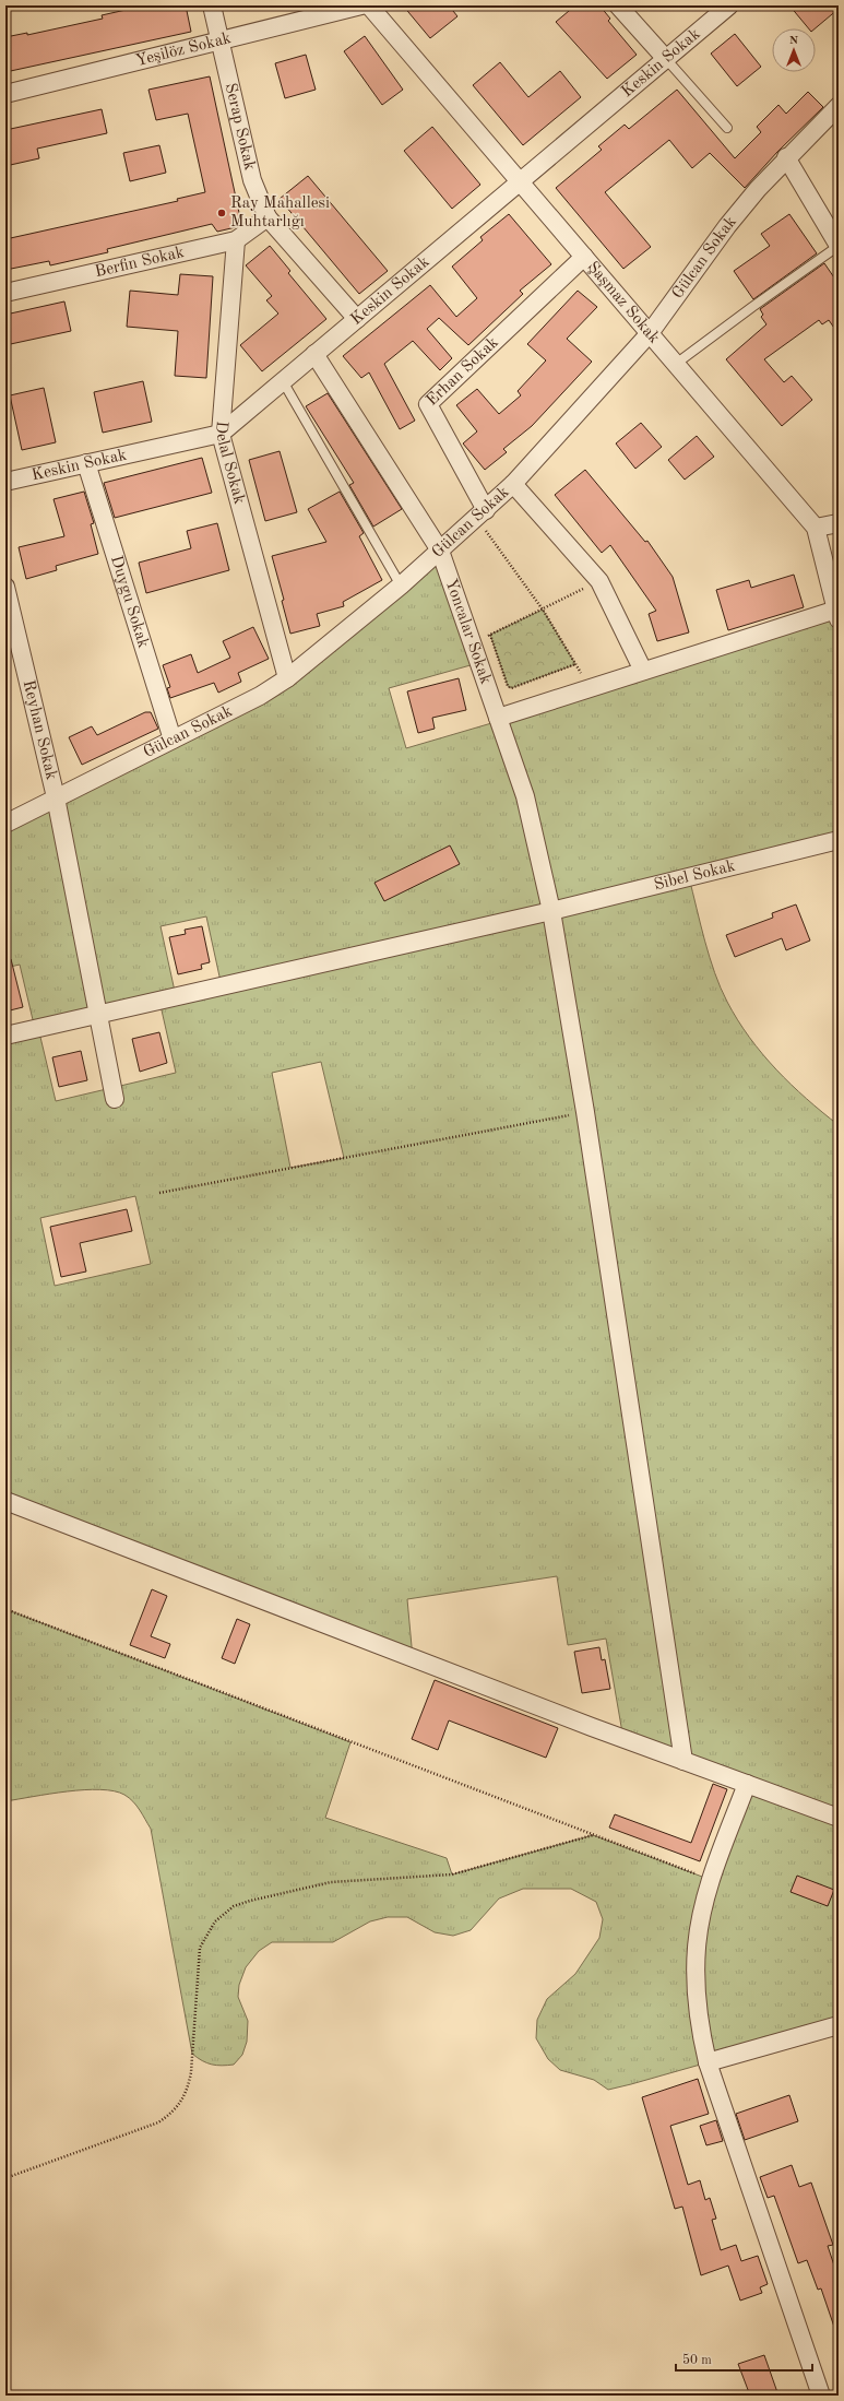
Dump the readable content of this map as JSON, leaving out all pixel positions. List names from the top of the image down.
{
  "streets": {
    "street": [
      "Yeşilöz Sokak",
      "Keskin Sokak",
      "Serap Sokak",
      "Gülcan Sokak",
      "Berfin Sokak",
      "Şaşmaz Sokak",
      "Erhan Sokak",
      "Delal Sokak",
      "Duygu Sokak",
      "Yoncalar Sokak",
      "Reyhan Sokak",
      "Sibel Sokak"
    ]
  },
  "crossings": [
    ["Yeşilöz Sokak", "Serap Sokak"],
    ["Keskin Sokak", "Serap Sokak"],
    ["Keskin Sokak", "Şaşmaz Sokak"],
    ["Keskin Sokak", "Delal Sokak"],
    ["Keskin Sokak", "Duygu Sokak"],
    ["Keskin Sokak", "Yoncalar Sokak"],
    ["Serap Sokak", "Berfin Sokak"],
    ["Gülcan Sokak", "Şaşmaz Sokak"],
    ["Gülcan Sokak", "Erhan Sokak"],
    ["Gülcan Sokak", "Delal Sokak"],
    ["Gülcan Sokak", "Duygu Sokak"],
    ["Gülcan Sokak", "Yoncalar Sokak"],
    ["Gülcan Sokak", "Reyhan Sokak"],
    ["Berfin Sokak", "Delal Sokak"],
    ["Şaşmaz Sokak", "Erhan Sokak"],
    ["Yoncalar Sokak", "Sibel Sokak"],
    ["Reyhan Sokak", "Sibel Sokak"]
  ],
  "places": ["Ray Mahallesi Muhtarlığı"],
  "scale_bar": "50 m",
  "north": "top"
}
